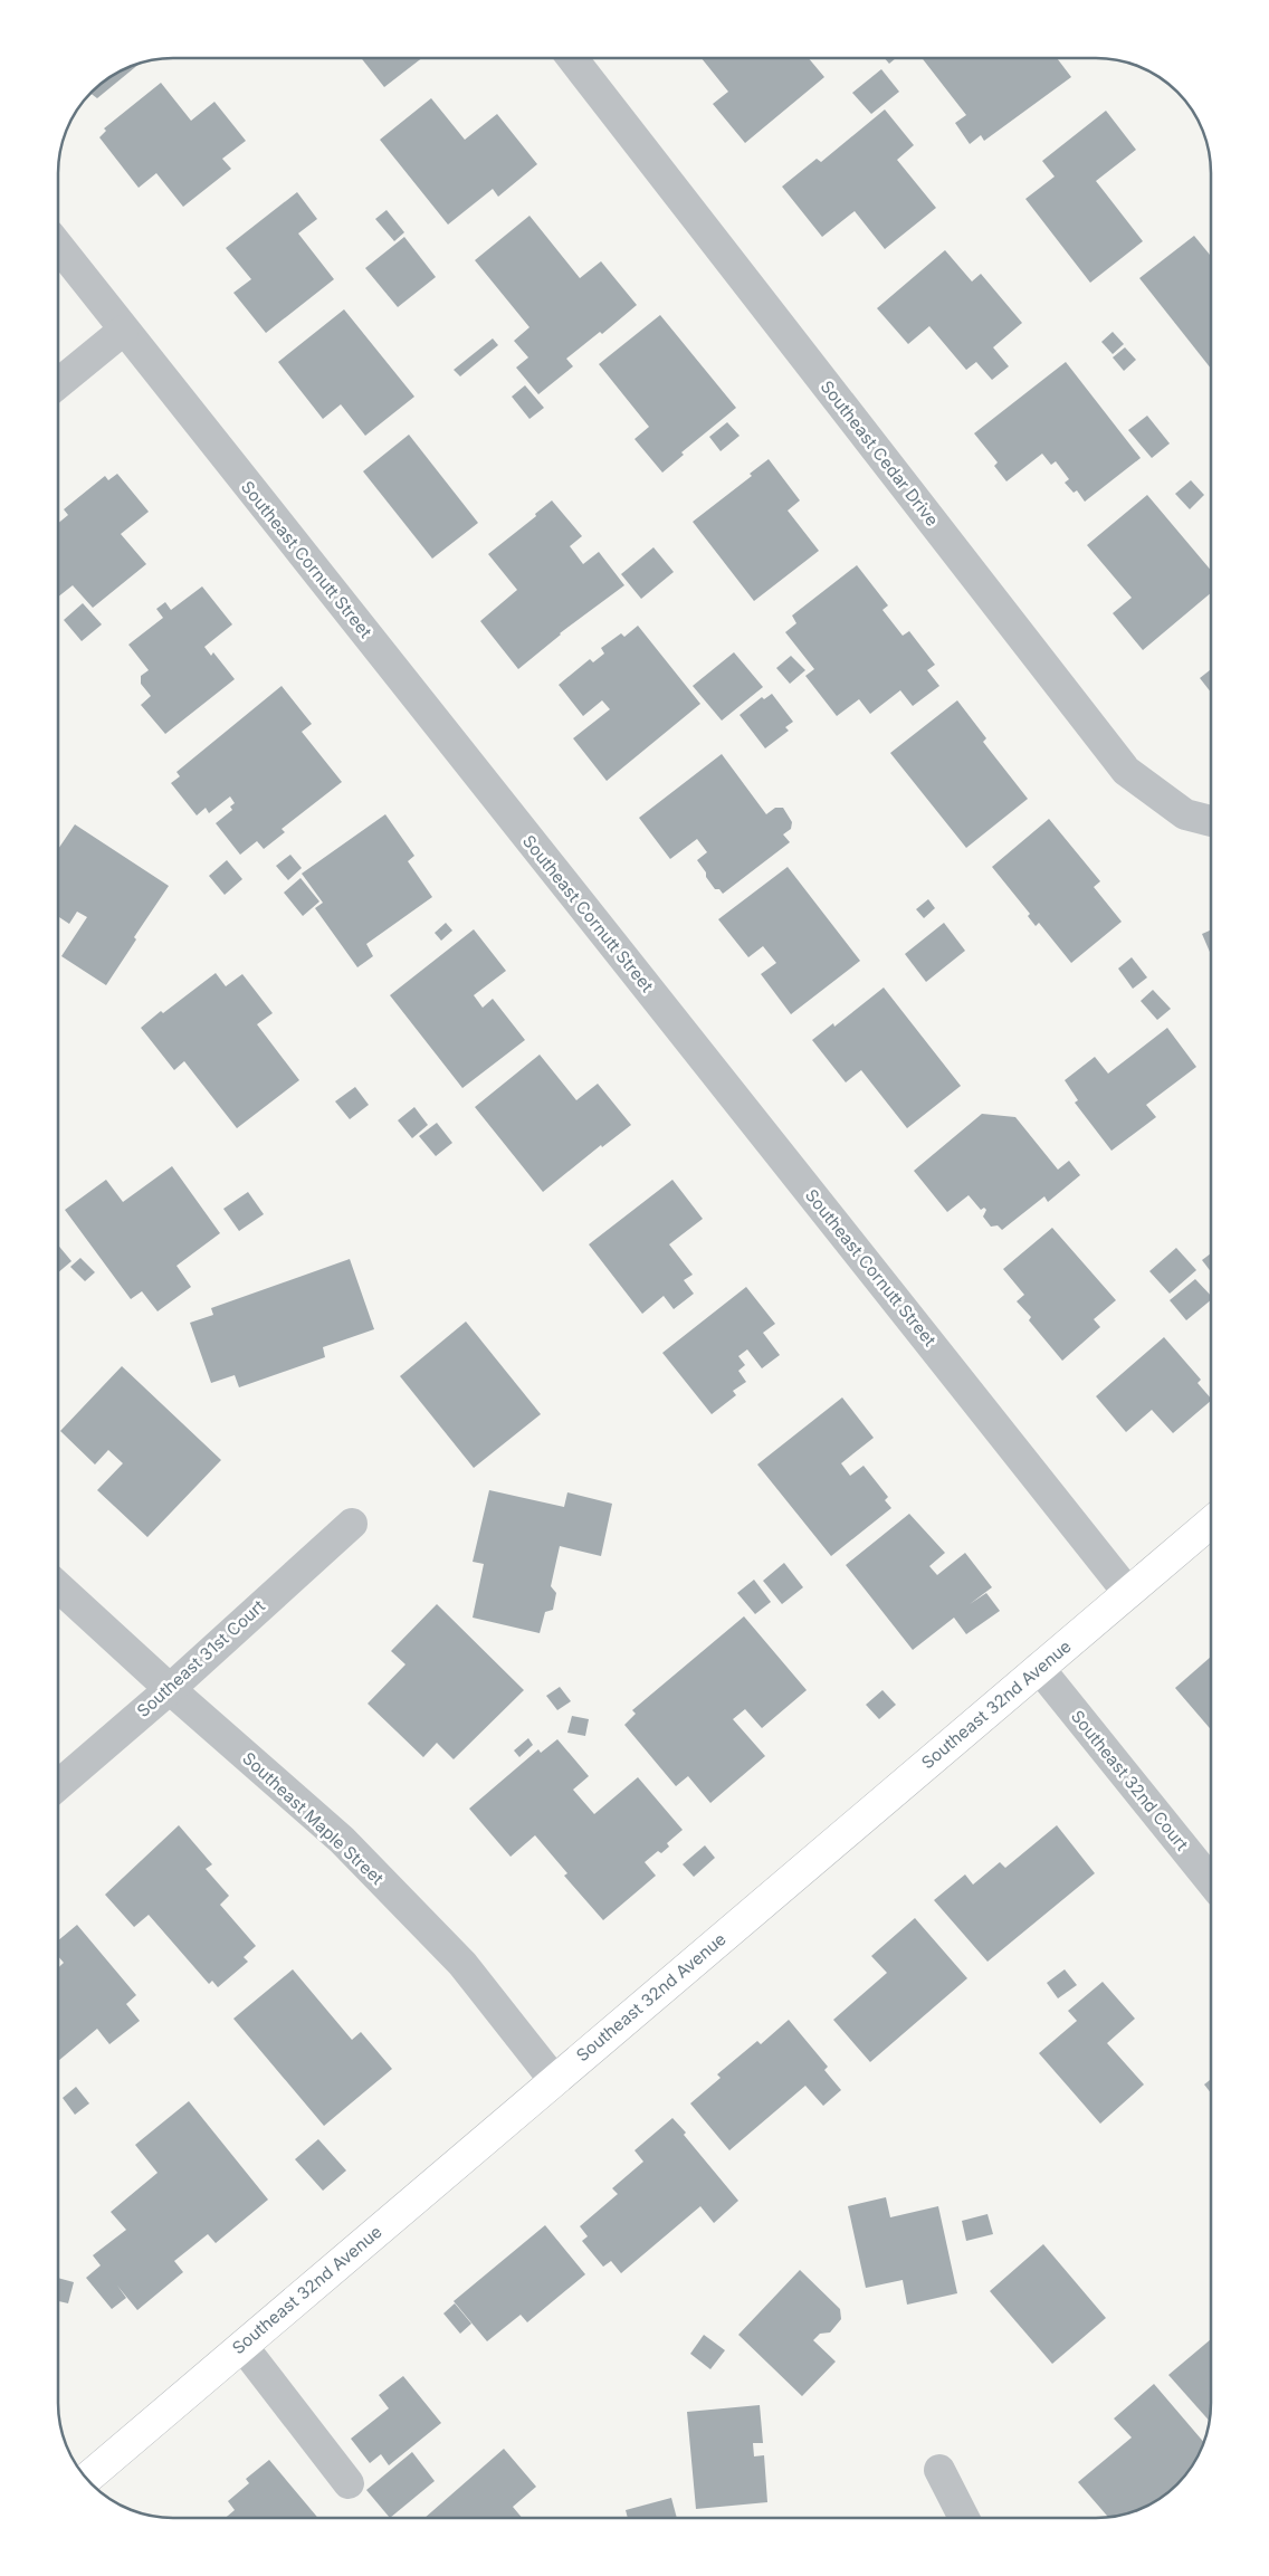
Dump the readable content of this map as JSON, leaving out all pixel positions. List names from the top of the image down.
{
  "streets": {
    "main road": ["Southeast 32nd Avenue"],
    "street": [
      "Southeast Cedar Drive",
      "Southeast Cornutt Street",
      "Southeast 31st Court",
      "Southeast 32nd Court",
      "Southeast Maple Street"
    ]
  },
  "crossings": [
    ["Southeast Cornutt Street", "Southeast 32nd Avenue"],
    ["Southeast 31st Court", "Southeast Maple Street"],
    ["Southeast 32nd Avenue", "Southeast 32nd Court"],
    ["Southeast 32nd Avenue", "Southeast Maple Street"]
  ]
}
